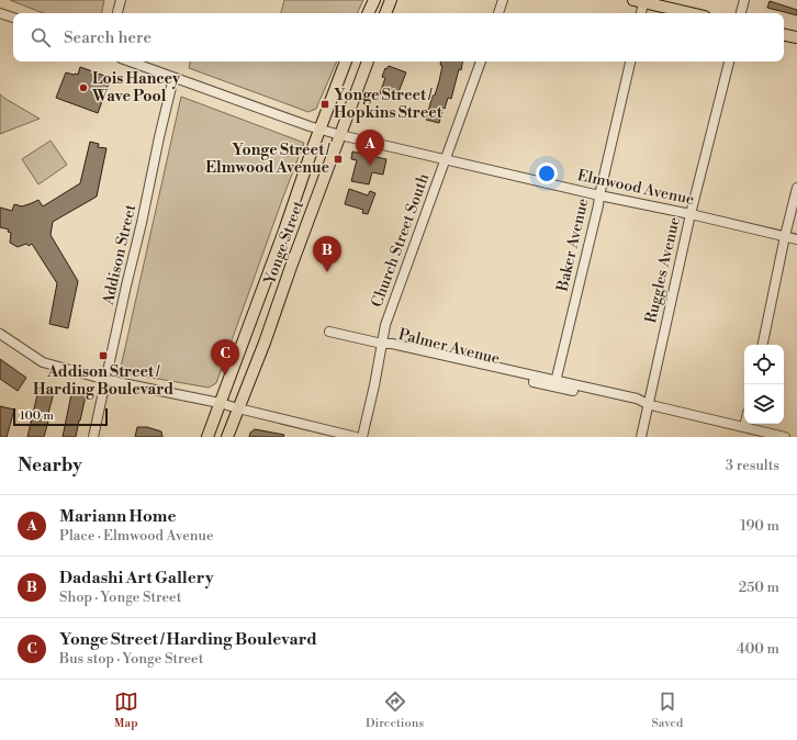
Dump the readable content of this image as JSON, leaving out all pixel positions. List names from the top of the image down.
{
  "streets": {
    "main road": ["Yonge Street"],
    "street": [
      "Elmwood Avenue",
      "Church Street South",
      "Baker Avenue",
      "Addison Street",
      "Ruggles Avenue",
      "Palmer Avenue"
    ]
  },
  "crossings": [
    ["Elmwood Avenue", "Church Street South"],
    ["Elmwood Avenue", "Yonge Street"],
    ["Elmwood Avenue", "Baker Avenue"],
    ["Elmwood Avenue", "Addison Street"],
    ["Elmwood Avenue", "Ruggles Avenue"],
    ["Church Street South", "Palmer Avenue"],
    ["Baker Avenue", "Palmer Avenue"],
    ["Ruggles Avenue", "Palmer Avenue"]
  ],
  "places": {
    "other": ["Lois Hancey Wave Pool"],
    "transit": ["Yonge Street / Hopkins Street", "Yonge Street / Elmwood Avenue", "Addison Street / Harding Boulevard"]
  },
  "scale_bar": "100 m",
  "page": {
    "search": "Search here",
    "pins": ["A", "B", "C"],
    "scale": "100 m",
    "heading": ["Nearby", "3 results"],
    "list": [
      {
        "mark": "A",
        "name": "Mariann Home",
        "note": "Place · Elmwood Avenue",
        "value": "190 m"
      },
      {
        "mark": "B",
        "name": "Dadashi Art Gallery",
        "note": "Shop · Yonge Street",
        "value": "250 m"
      },
      {
        "mark": "C",
        "name": "Yonge Street / Harding Boulevard",
        "note": "Bus stop · Yonge Street",
        "value": "400 m"
      }
    ],
    "nav": ["Map", "Directions", "Saved"]
  }
}
